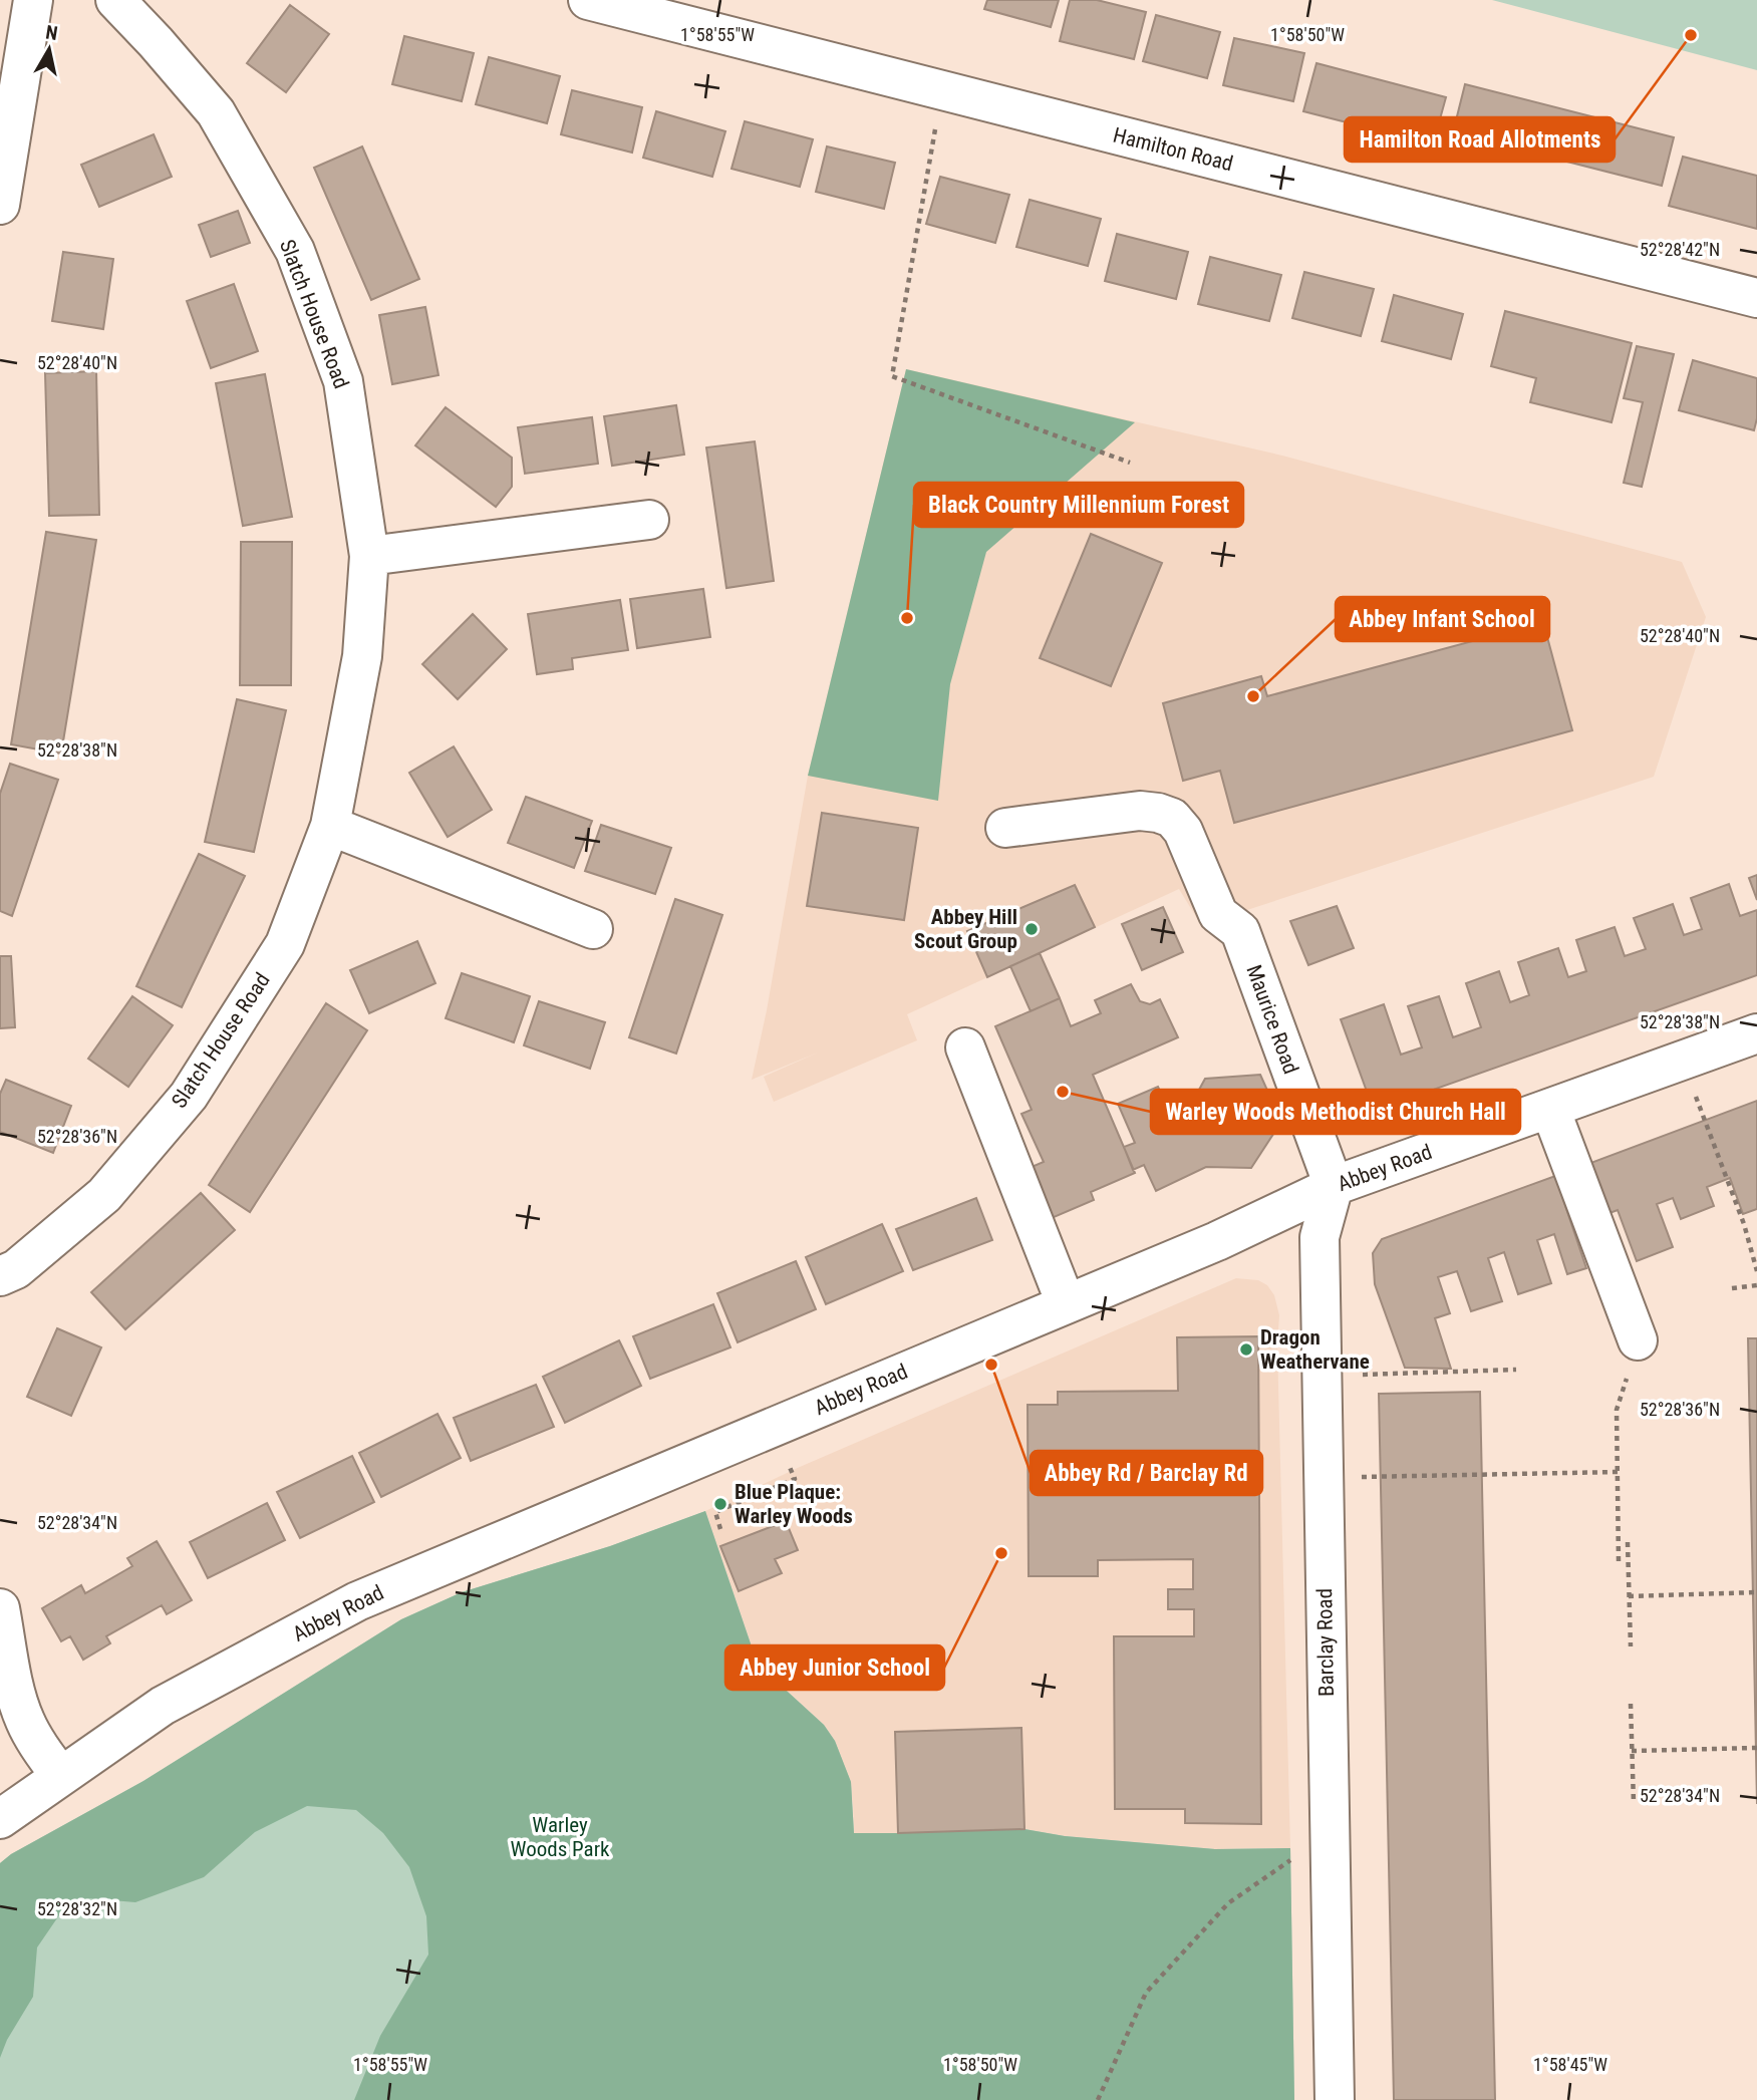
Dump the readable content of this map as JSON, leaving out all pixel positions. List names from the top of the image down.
{
  "streets": {
    "street": [
      "Hamilton Road",
      "Slatch House Road",
      "Maurice Road",
      "Abbey Road",
      "Barclay Road"
    ]
  },
  "crossings": [
    ["Maurice Road", "Abbey Road"],
    ["Maurice Road", "Barclay Road"],
    ["Abbey Road", "Barclay Road"]
  ],
  "parks": ["Warley Woods Park"],
  "places": [
    "Hamilton Road Allotments",
    "Black Country Millennium Forest",
    "Abbey Infant School",
    "Abbey Hill Scout Group",
    "Warley Woods Methodist Church Hall",
    "Dragon Weathervane",
    "Abbey Rd / Barclay Rd",
    "Blue Plaque: Warley Woods",
    "Abbey Junior School"
  ],
  "north": "top",
  "coordinates": [
    "1°58'55\"W",
    "1°58'50\"W",
    "52°28'42\"N",
    "52°28'40\"N",
    "52°28'38\"N",
    "52°28'36\"N",
    "52°28'34\"N",
    "52°28'32\"N",
    "1°58'45\"W"
  ]
}
